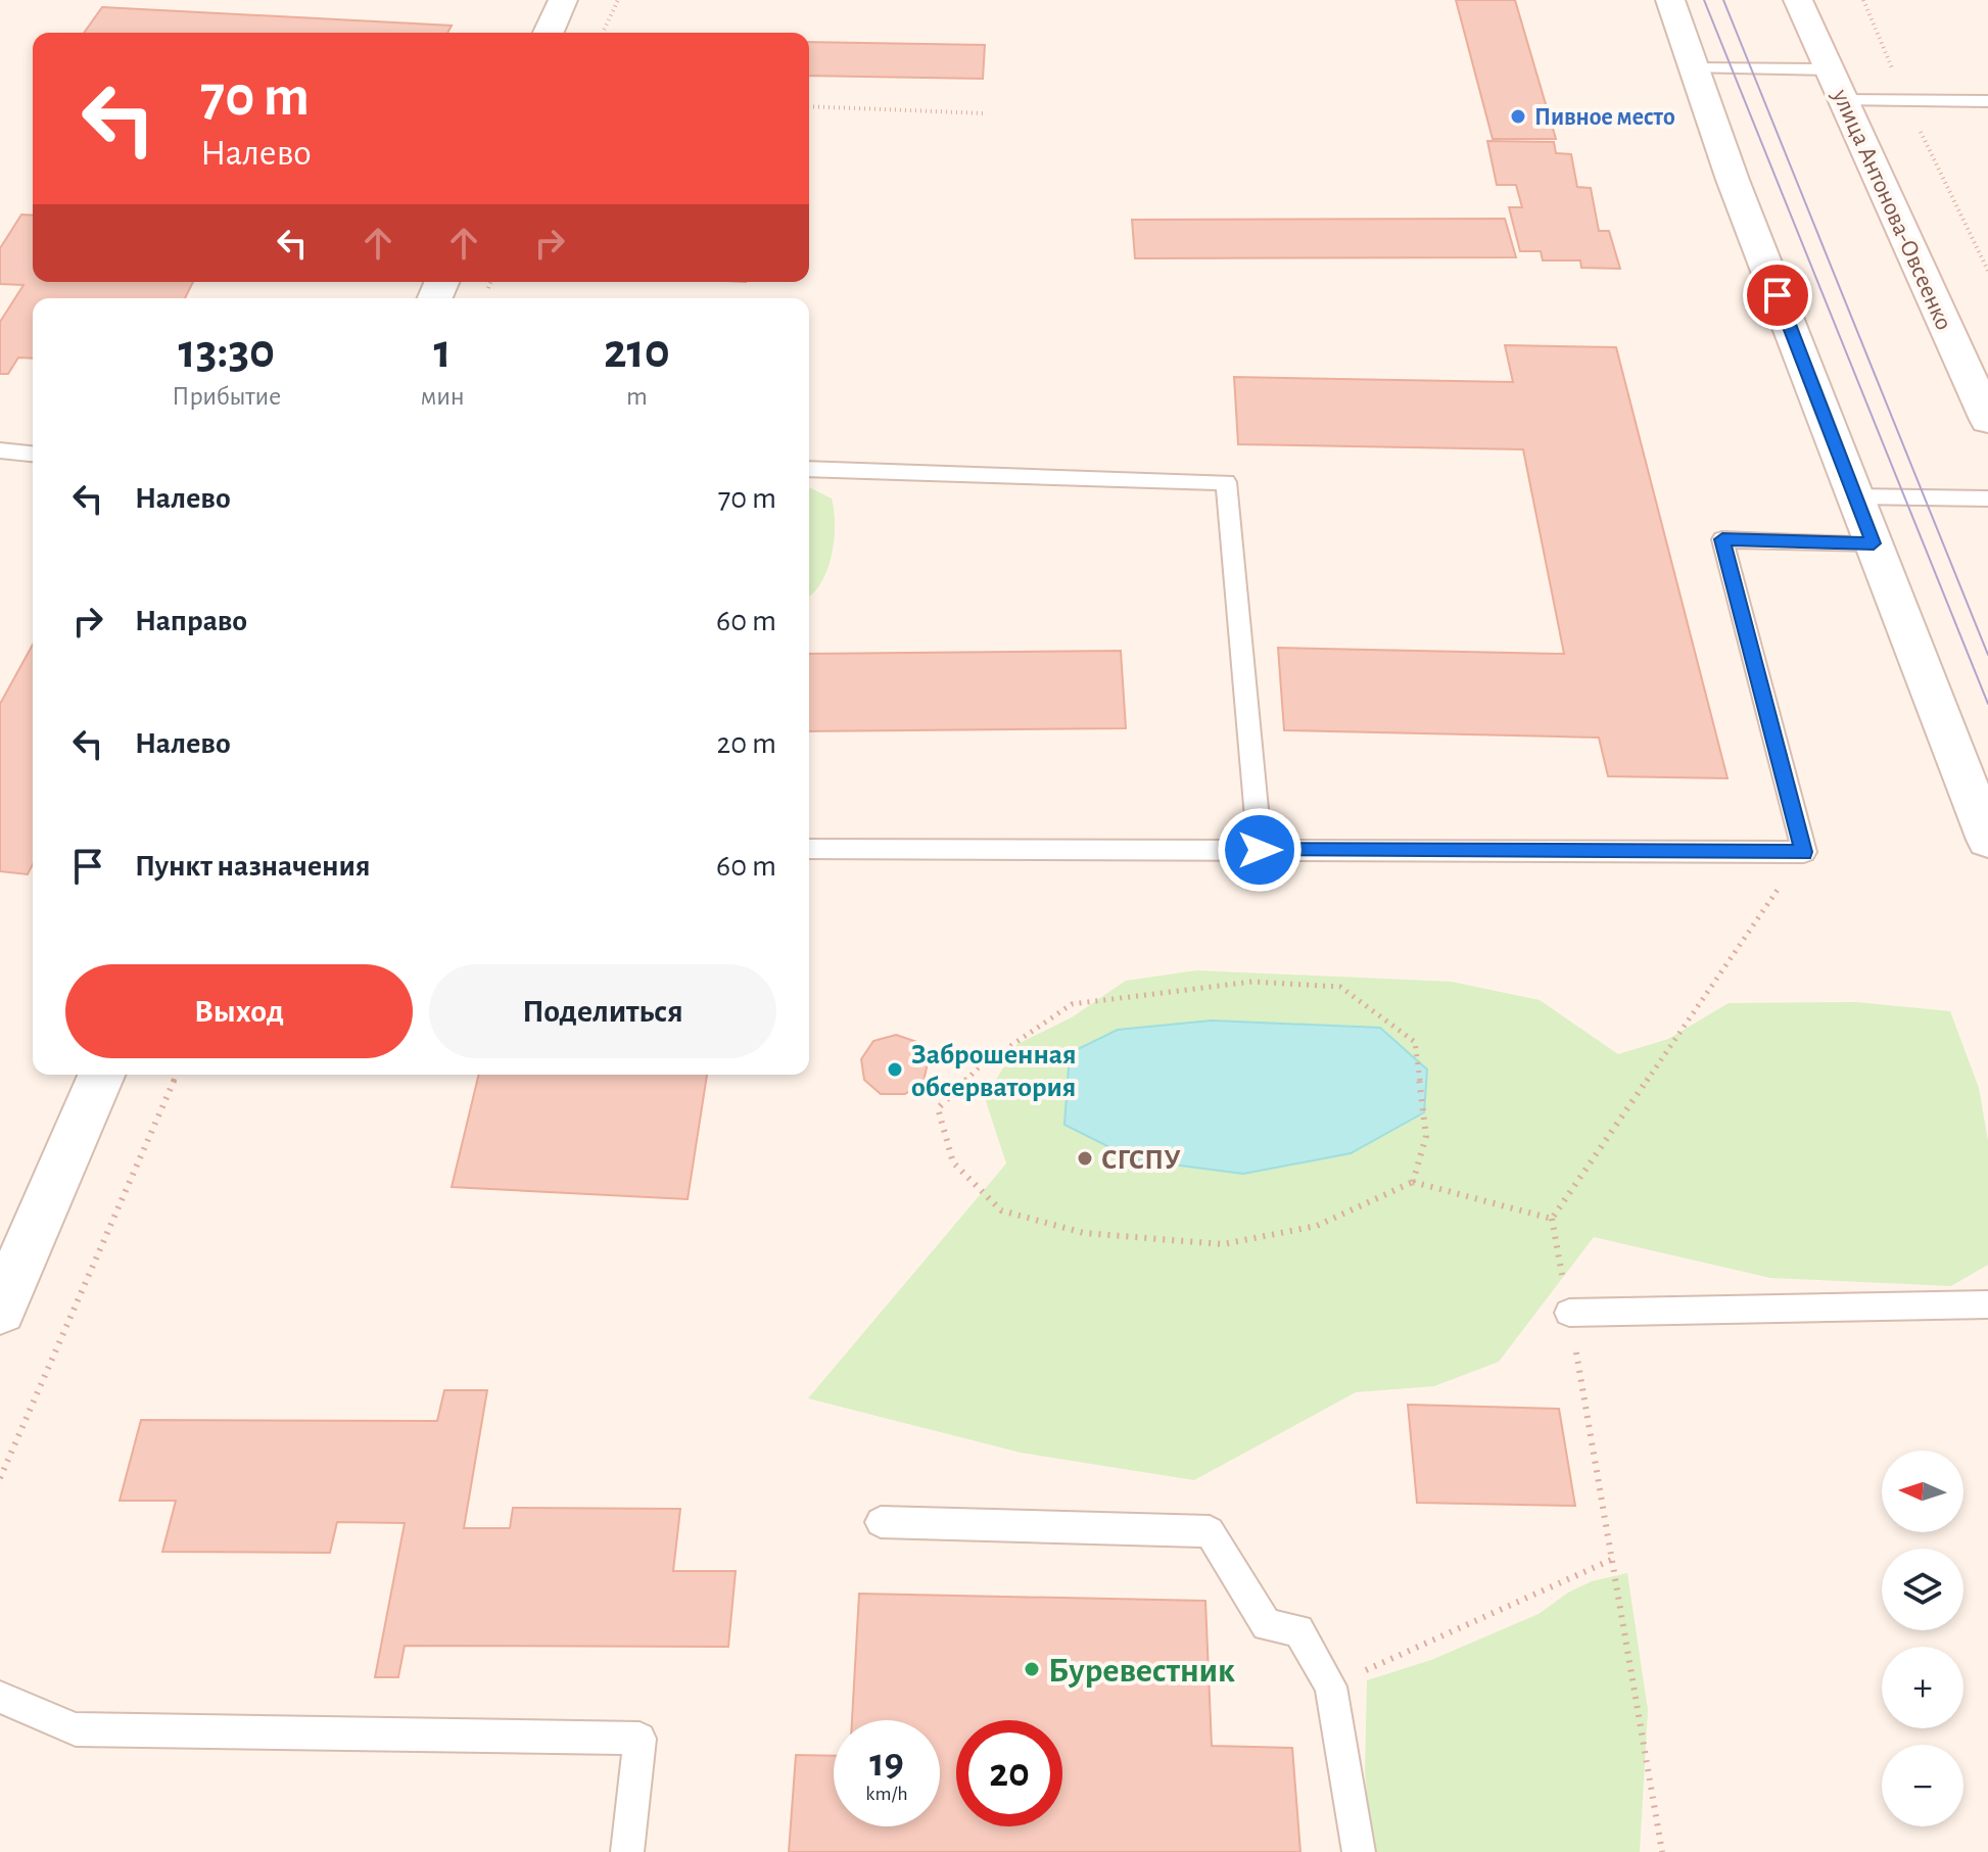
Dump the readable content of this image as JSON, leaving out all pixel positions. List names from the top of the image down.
{
  "streets": {
    "street": ["улица Антонова-Овсеенко"]
  },
  "places": [
    "Пивное место",
    "Заброшенная обсерватория",
    "СГСПУ",
    "Буревестник"
  ],
  "north": "left",
  "page": {
    "turn": ["70 m", "Налево"],
    "eta": [
      "13:30",
      "Прибытие",
      "1",
      "мин",
      "210",
      "m"
    ],
    "list": [
      {
        "name": "Налево",
        "value": "70 m"
      },
      {
        "name": "Направо",
        "value": "60 m"
      },
      {
        "name": "Налево",
        "value": "20 m"
      },
      {
        "name": "Пункт назначения",
        "value": "60 m"
      }
    ],
    "buttons": ["Выход", "Поделиться"],
    "map_buttons": ["+", "−"],
    "speed": "19 km/h",
    "limit": "20"
  }
}
